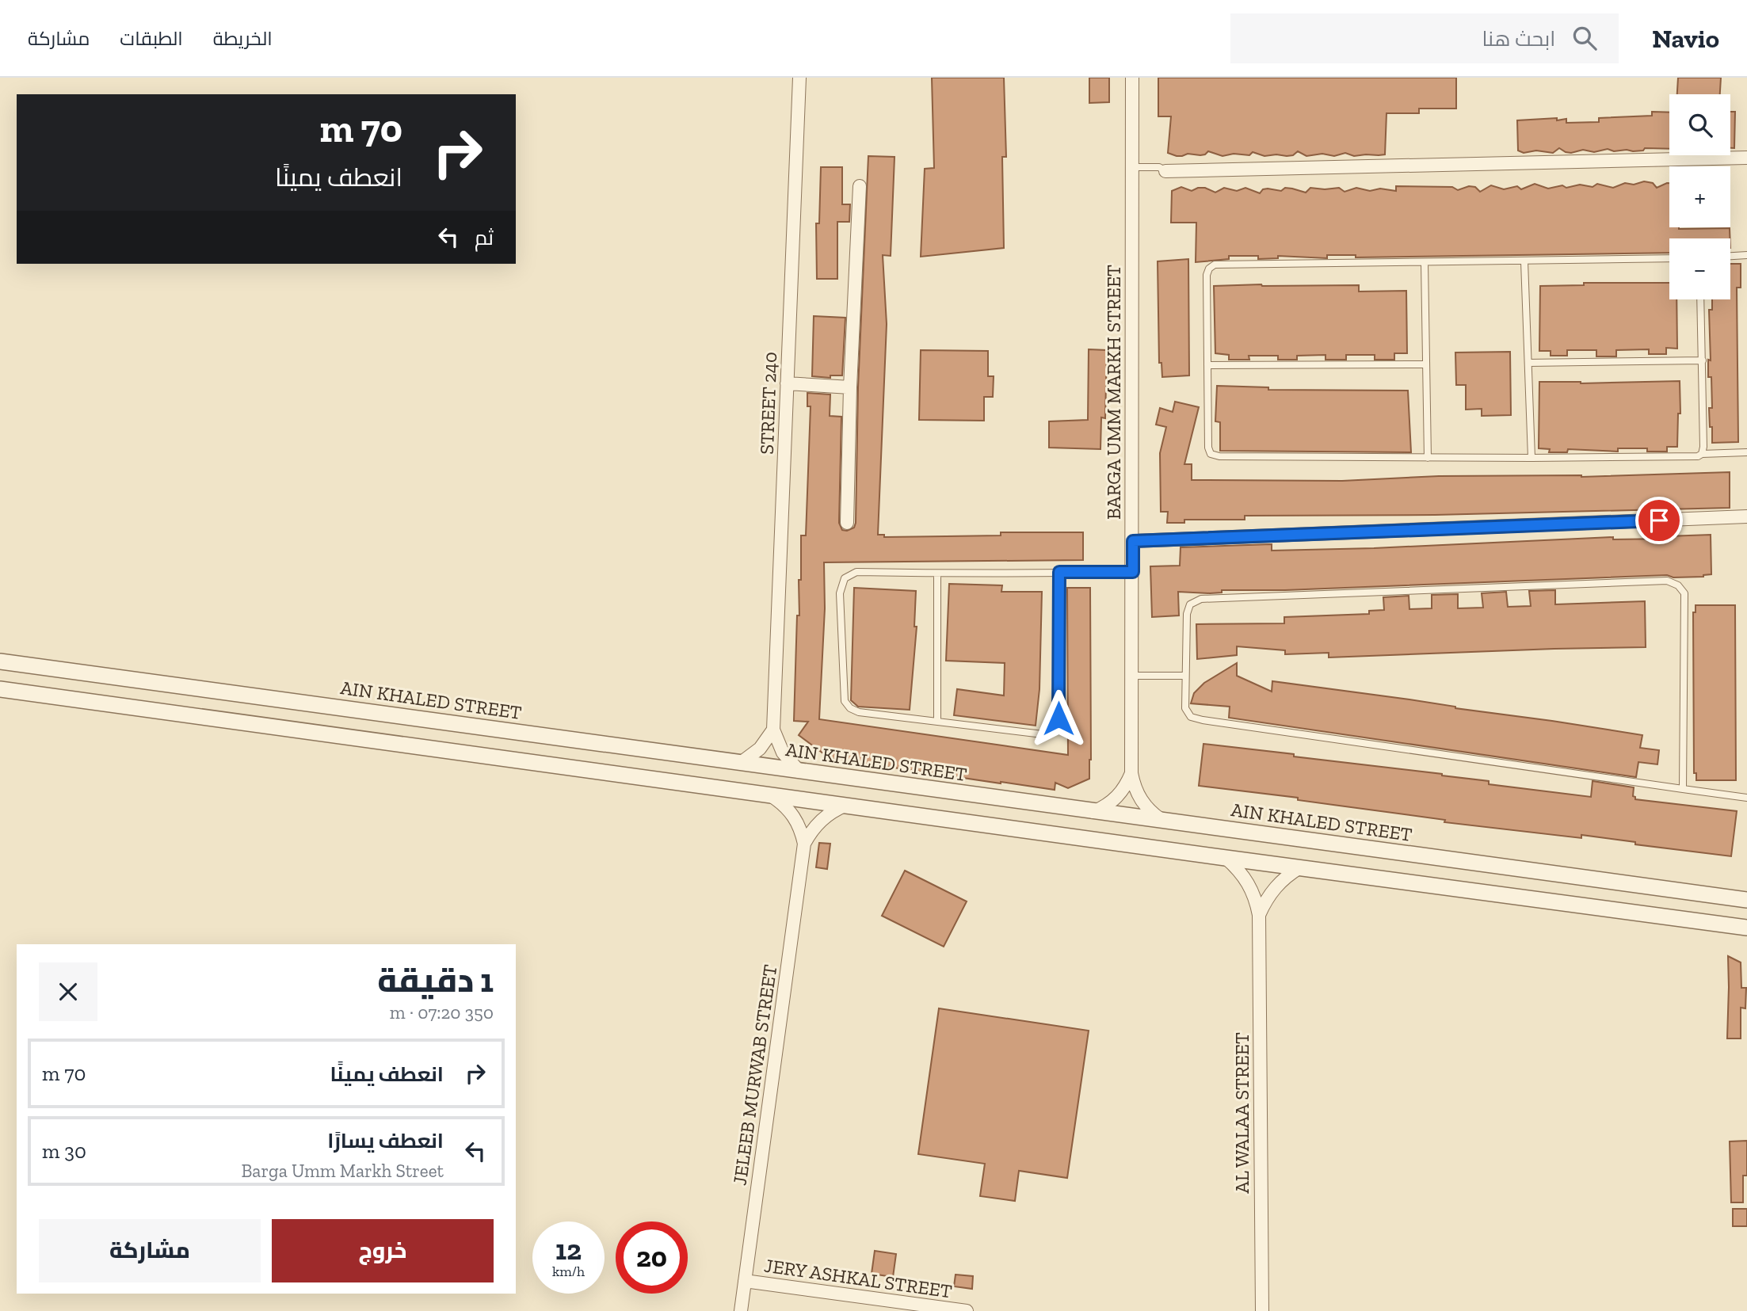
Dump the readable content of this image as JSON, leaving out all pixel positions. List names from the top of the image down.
{
  "streets": {
    "street": [
      "BARGA UMM MARKH STREET",
      "STREET 240",
      "AIN KHALED STREET",
      "JELEEB MURWAB STREET",
      "AL WALAA STREET",
      "JERY ASHKAL STREET"
    ]
  },
  "crossings": [
    ["BARGA UMM MARKH STREET", "AIN KHALED STREET"],
    ["STREET 240", "AIN KHALED STREET"],
    ["JELEEB MURWAB STREET", "JERY ASHKAL STREET"]
  ],
  "page": {
    "header": "Navio",
    "search": "ابحث هنا",
    "nav": ["الخريطة", "الطبقات", "مشاركة"],
    "map_buttons": ["+", "−"],
    "turn": ["70 m", "انعطف يمينًا"],
    "then": "ثم",
    "heading": ["1 دقيقة", "350 m · 07:20"],
    "list": [
      {
        "name": "انعطف يمينًا",
        "value": "70 m"
      },
      {
        "name": "انعطف يسارًا",
        "note": "Barga Umm Markh Street",
        "value": "30 m"
      }
    ],
    "buttons": ["خروج", "مشاركة"],
    "speed": "12 km/h",
    "limit": "20"
  }
}
